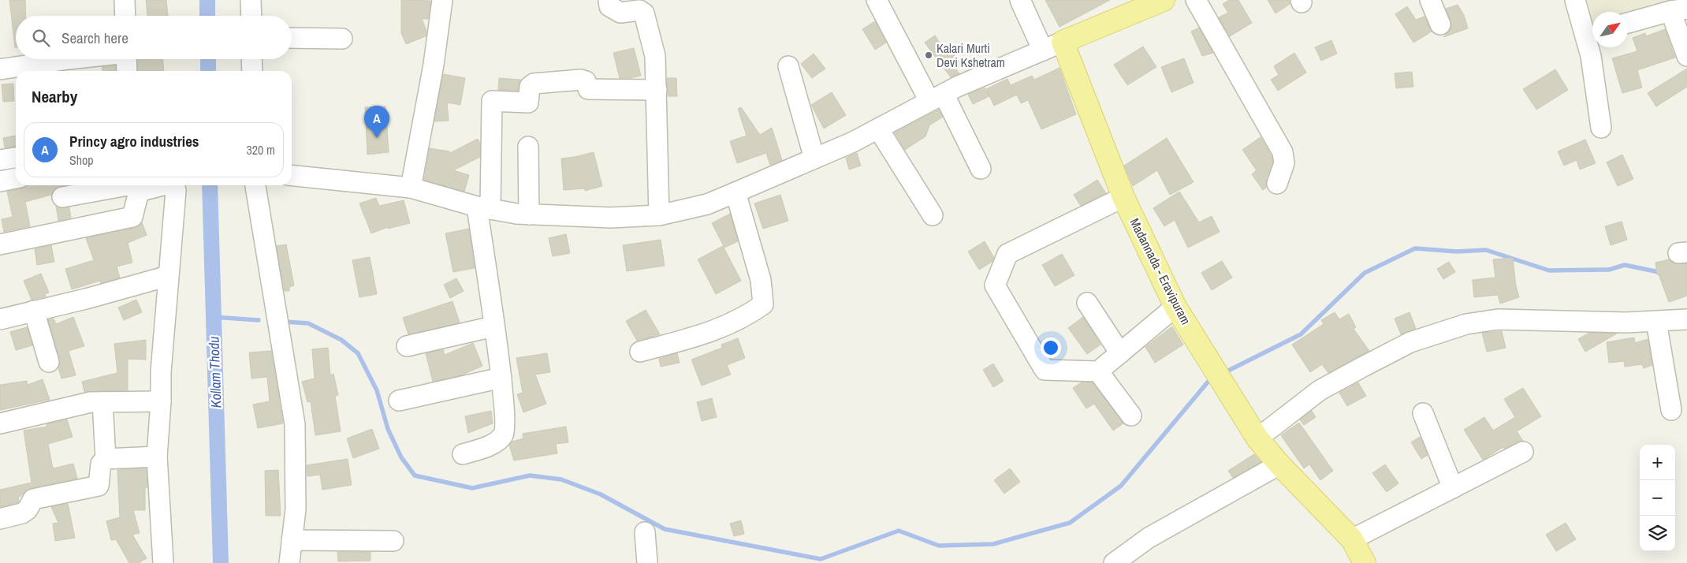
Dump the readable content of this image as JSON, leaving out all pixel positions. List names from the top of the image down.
{
  "streets": {
    "main road": ["Madannada - Eravipuram"]
  },
  "water": ["Kollam Thodu"],
  "places": ["Kalari Murti Devi Kshetram"],
  "north": "top right",
  "page": {
    "search": "Search here",
    "heading": "Nearby",
    "pins": "A",
    "list": [
      {
        "mark": "A",
        "name": "Princy agro industries",
        "note": "Shop",
        "value": "320 m"
      }
    ],
    "map_buttons": ["+", "−"]
  }
}
